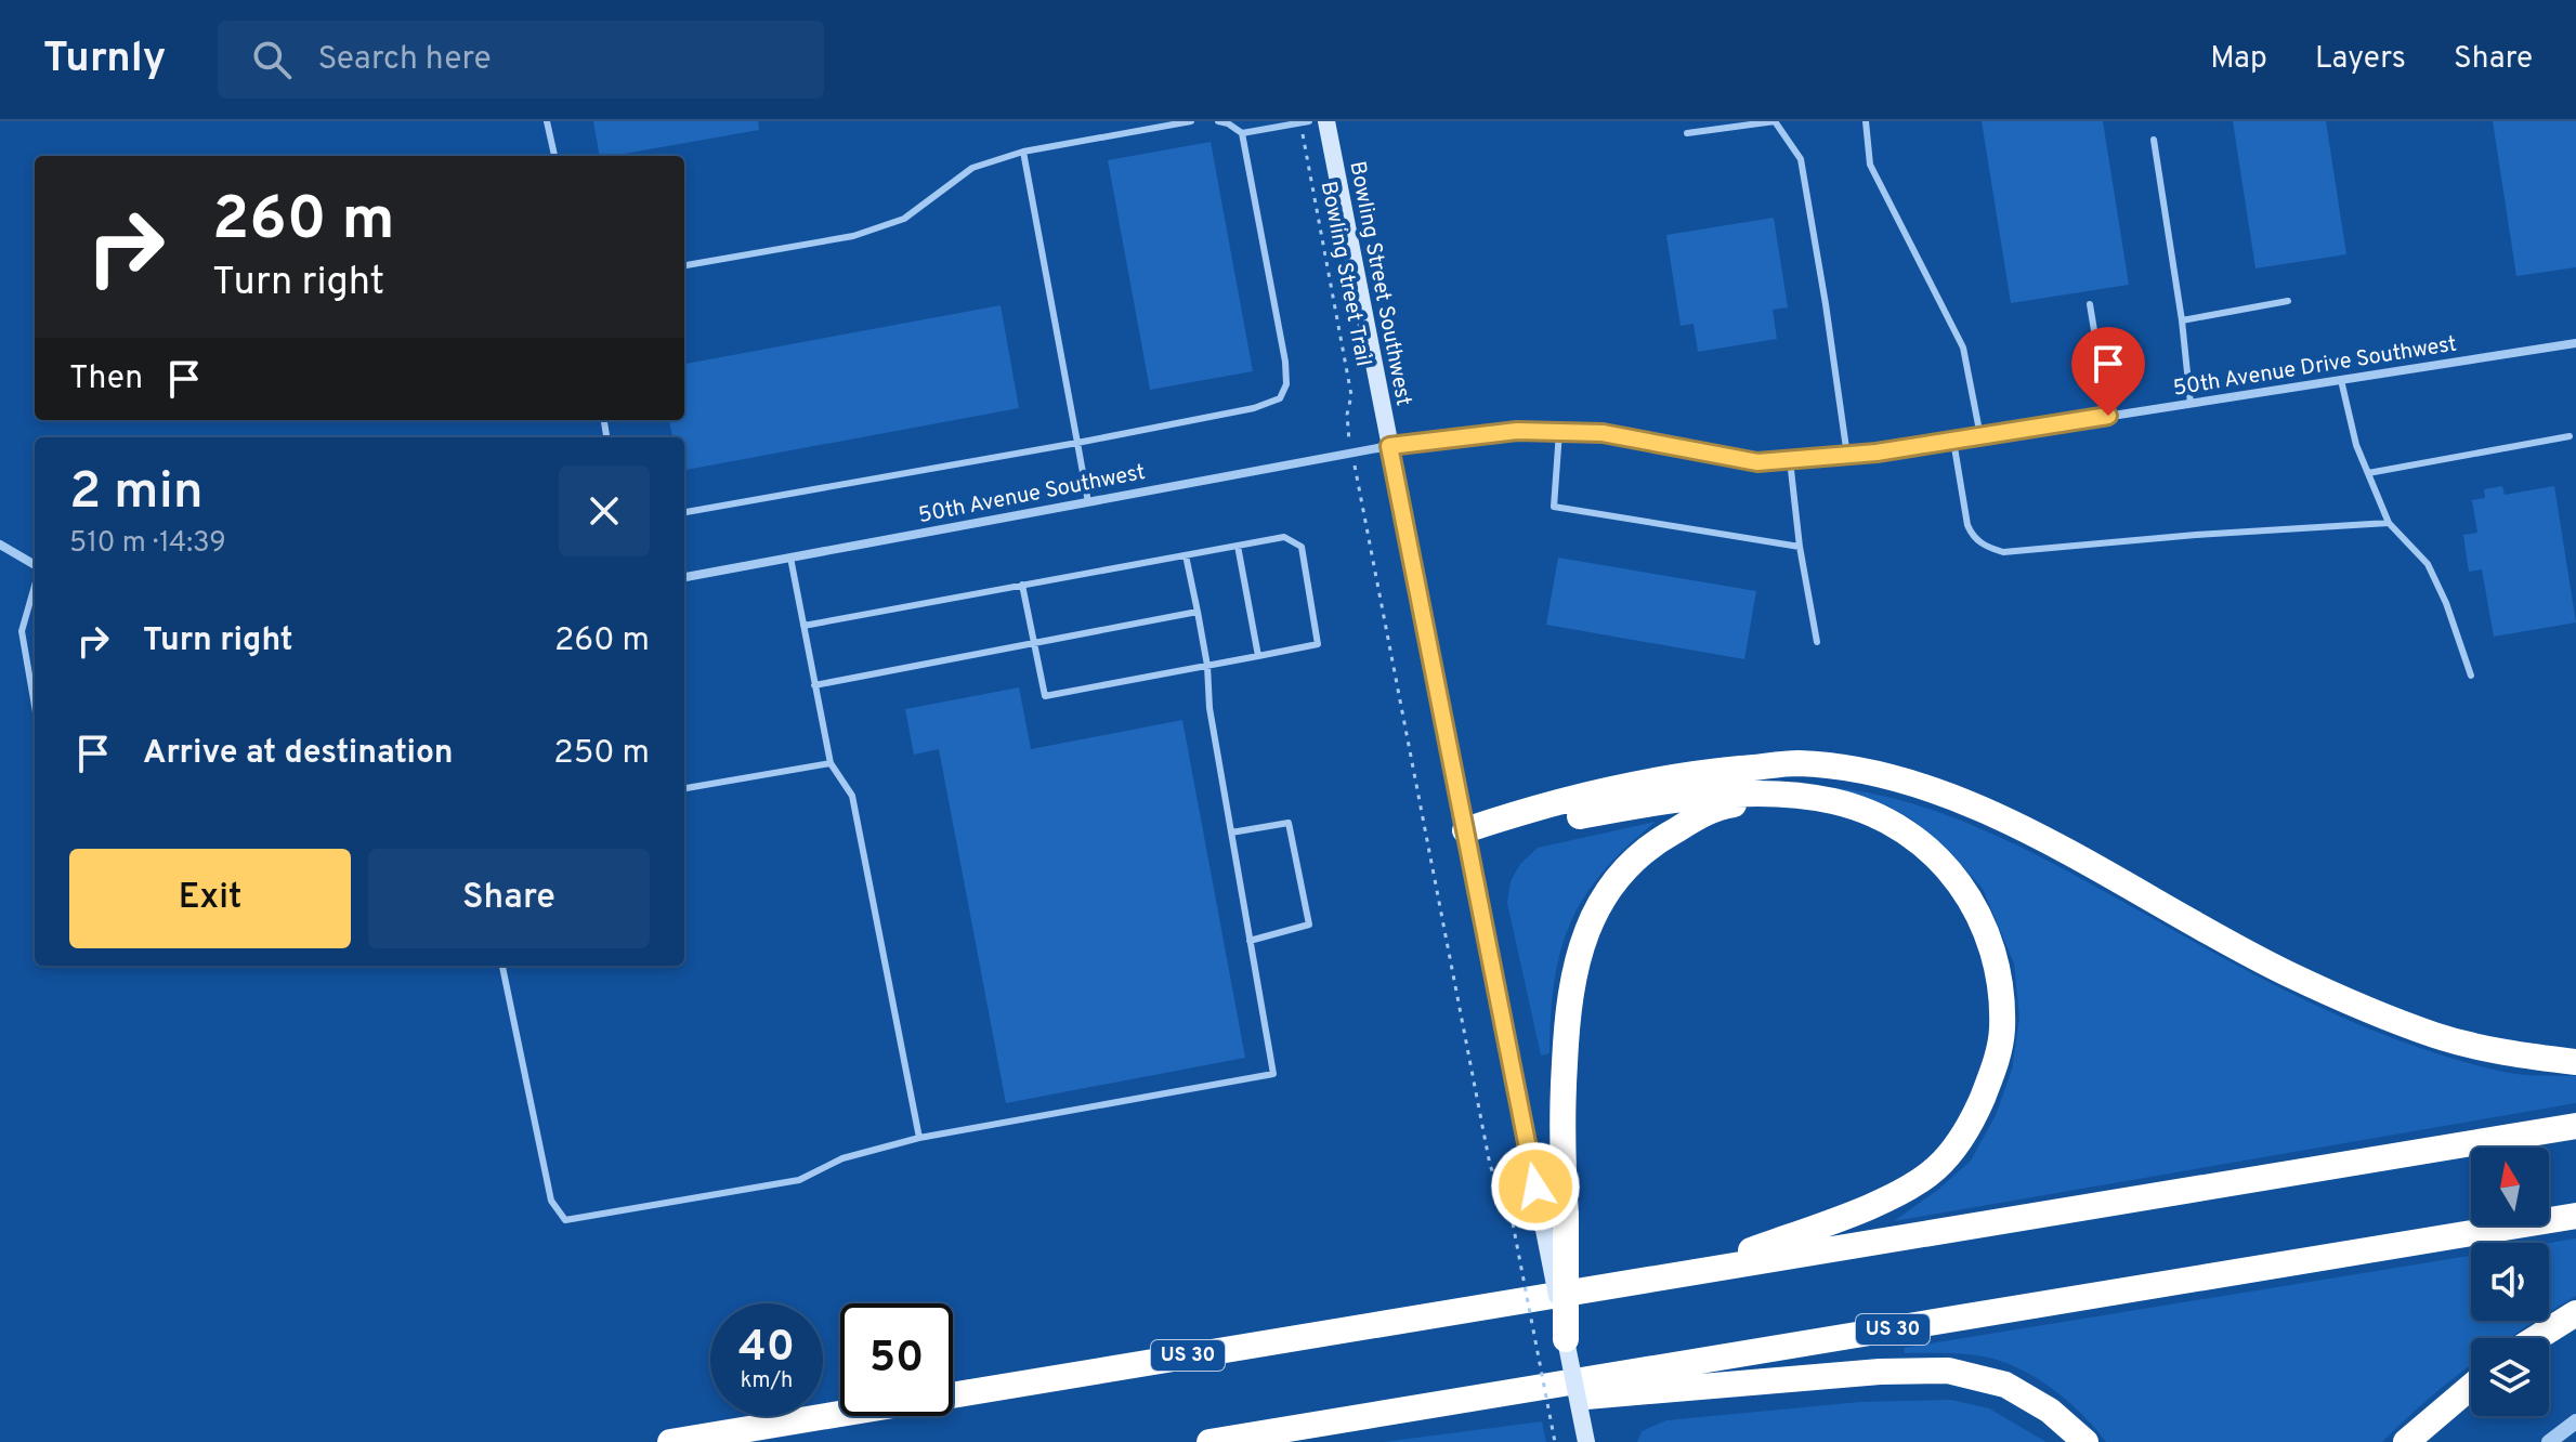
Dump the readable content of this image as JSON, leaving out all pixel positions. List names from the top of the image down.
{
  "streets": {
    "highway": ["US 30"],
    "main road": ["Bowling Street Southwest"],
    "street": ["50th Avenue Drive Southwest", "50th Avenue Southwest"],
    "path": ["Bowling Street Trail"]
  },
  "crossings": [
    ["Bowling Street Southwest", "50th Avenue Drive Southwest"],
    ["Bowling Street Southwest", "50th Avenue Southwest"],
    ["50th Avenue Drive Southwest", "50th Avenue Southwest"]
  ],
  "north": "top",
  "page": {
    "header": "Turnly",
    "search": "Search here",
    "nav": ["Map", "Layers", "Share"],
    "turn": ["260 m", "Turn right"],
    "then": "Then",
    "heading": ["2 min", "510 m · 14:39"],
    "list": [
      {
        "name": "Turn right",
        "value": "260 m"
      },
      {
        "name": "Arrive at destination",
        "value": "250 m"
      }
    ],
    "buttons": ["Exit", "Share"],
    "speed": "40 km/h",
    "limit": "50"
  }
}
